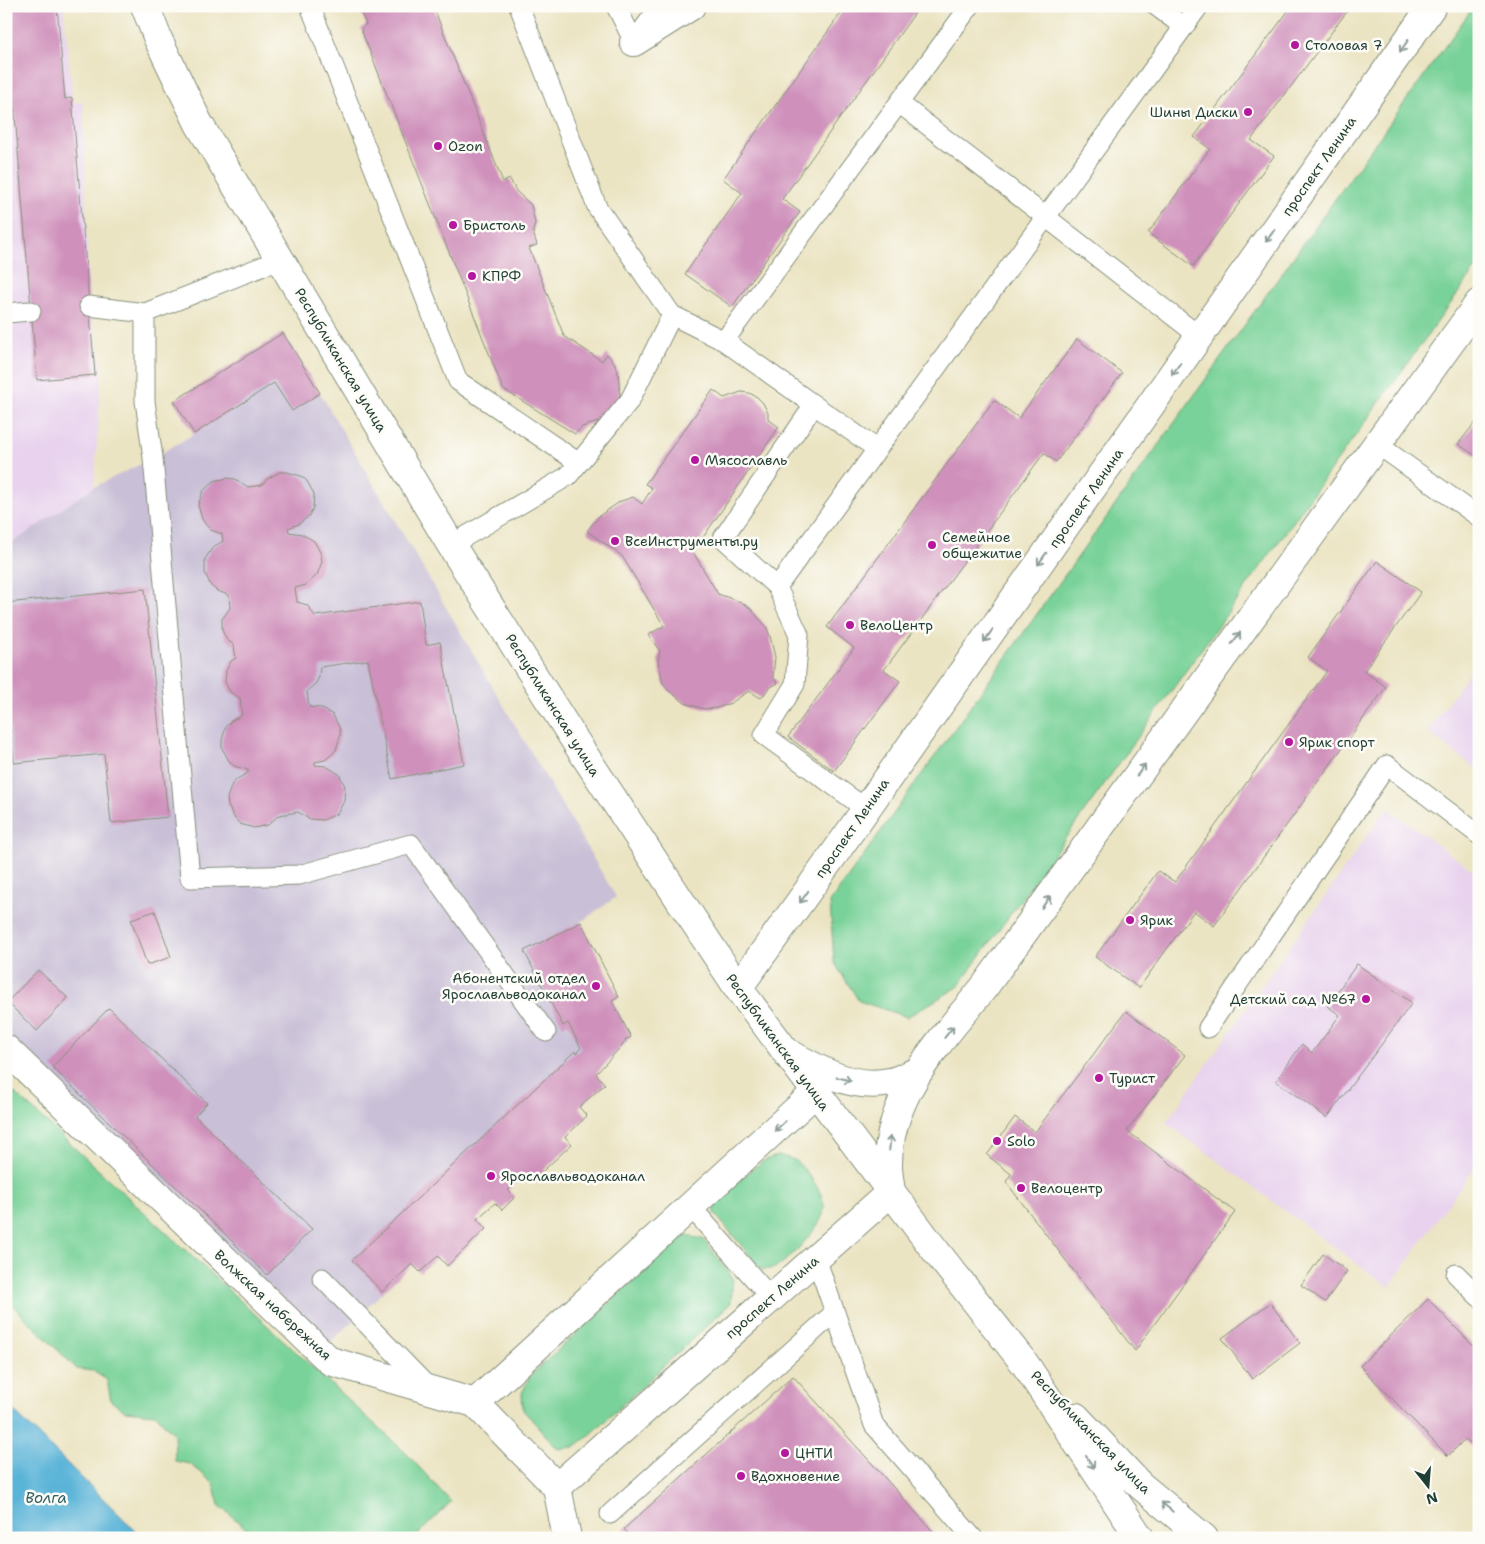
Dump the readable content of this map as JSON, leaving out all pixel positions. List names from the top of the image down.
{
  "streets": {
    "main road": ["проспект Ленина", "Республиканская улица", "Волжская набережная"]
  },
  "crossings": [
    ["проспект Ленина", "Республиканская улица"],
    ["проспект Ленина", "Волжская набережная"]
  ],
  "water": ["Волга"],
  "places": [
    "Столовая 7",
    "Шины Диски",
    "Ozon",
    "Бристоль",
    "КПРФ",
    "Мясославль",
    "ВсеИнструменты.ру",
    "Семейное общежитие",
    "ВелоЦентр",
    "Ярик спорт",
    "Ярик",
    "Абонентский отдел Ярославльводоканал",
    "Детский сад №67",
    "Турист",
    "Solo",
    "Ярославльводоканал",
    "Велоцентр",
    "ЦНТИ",
    "Вдохновение"
  ],
  "north": "bottom"
}
